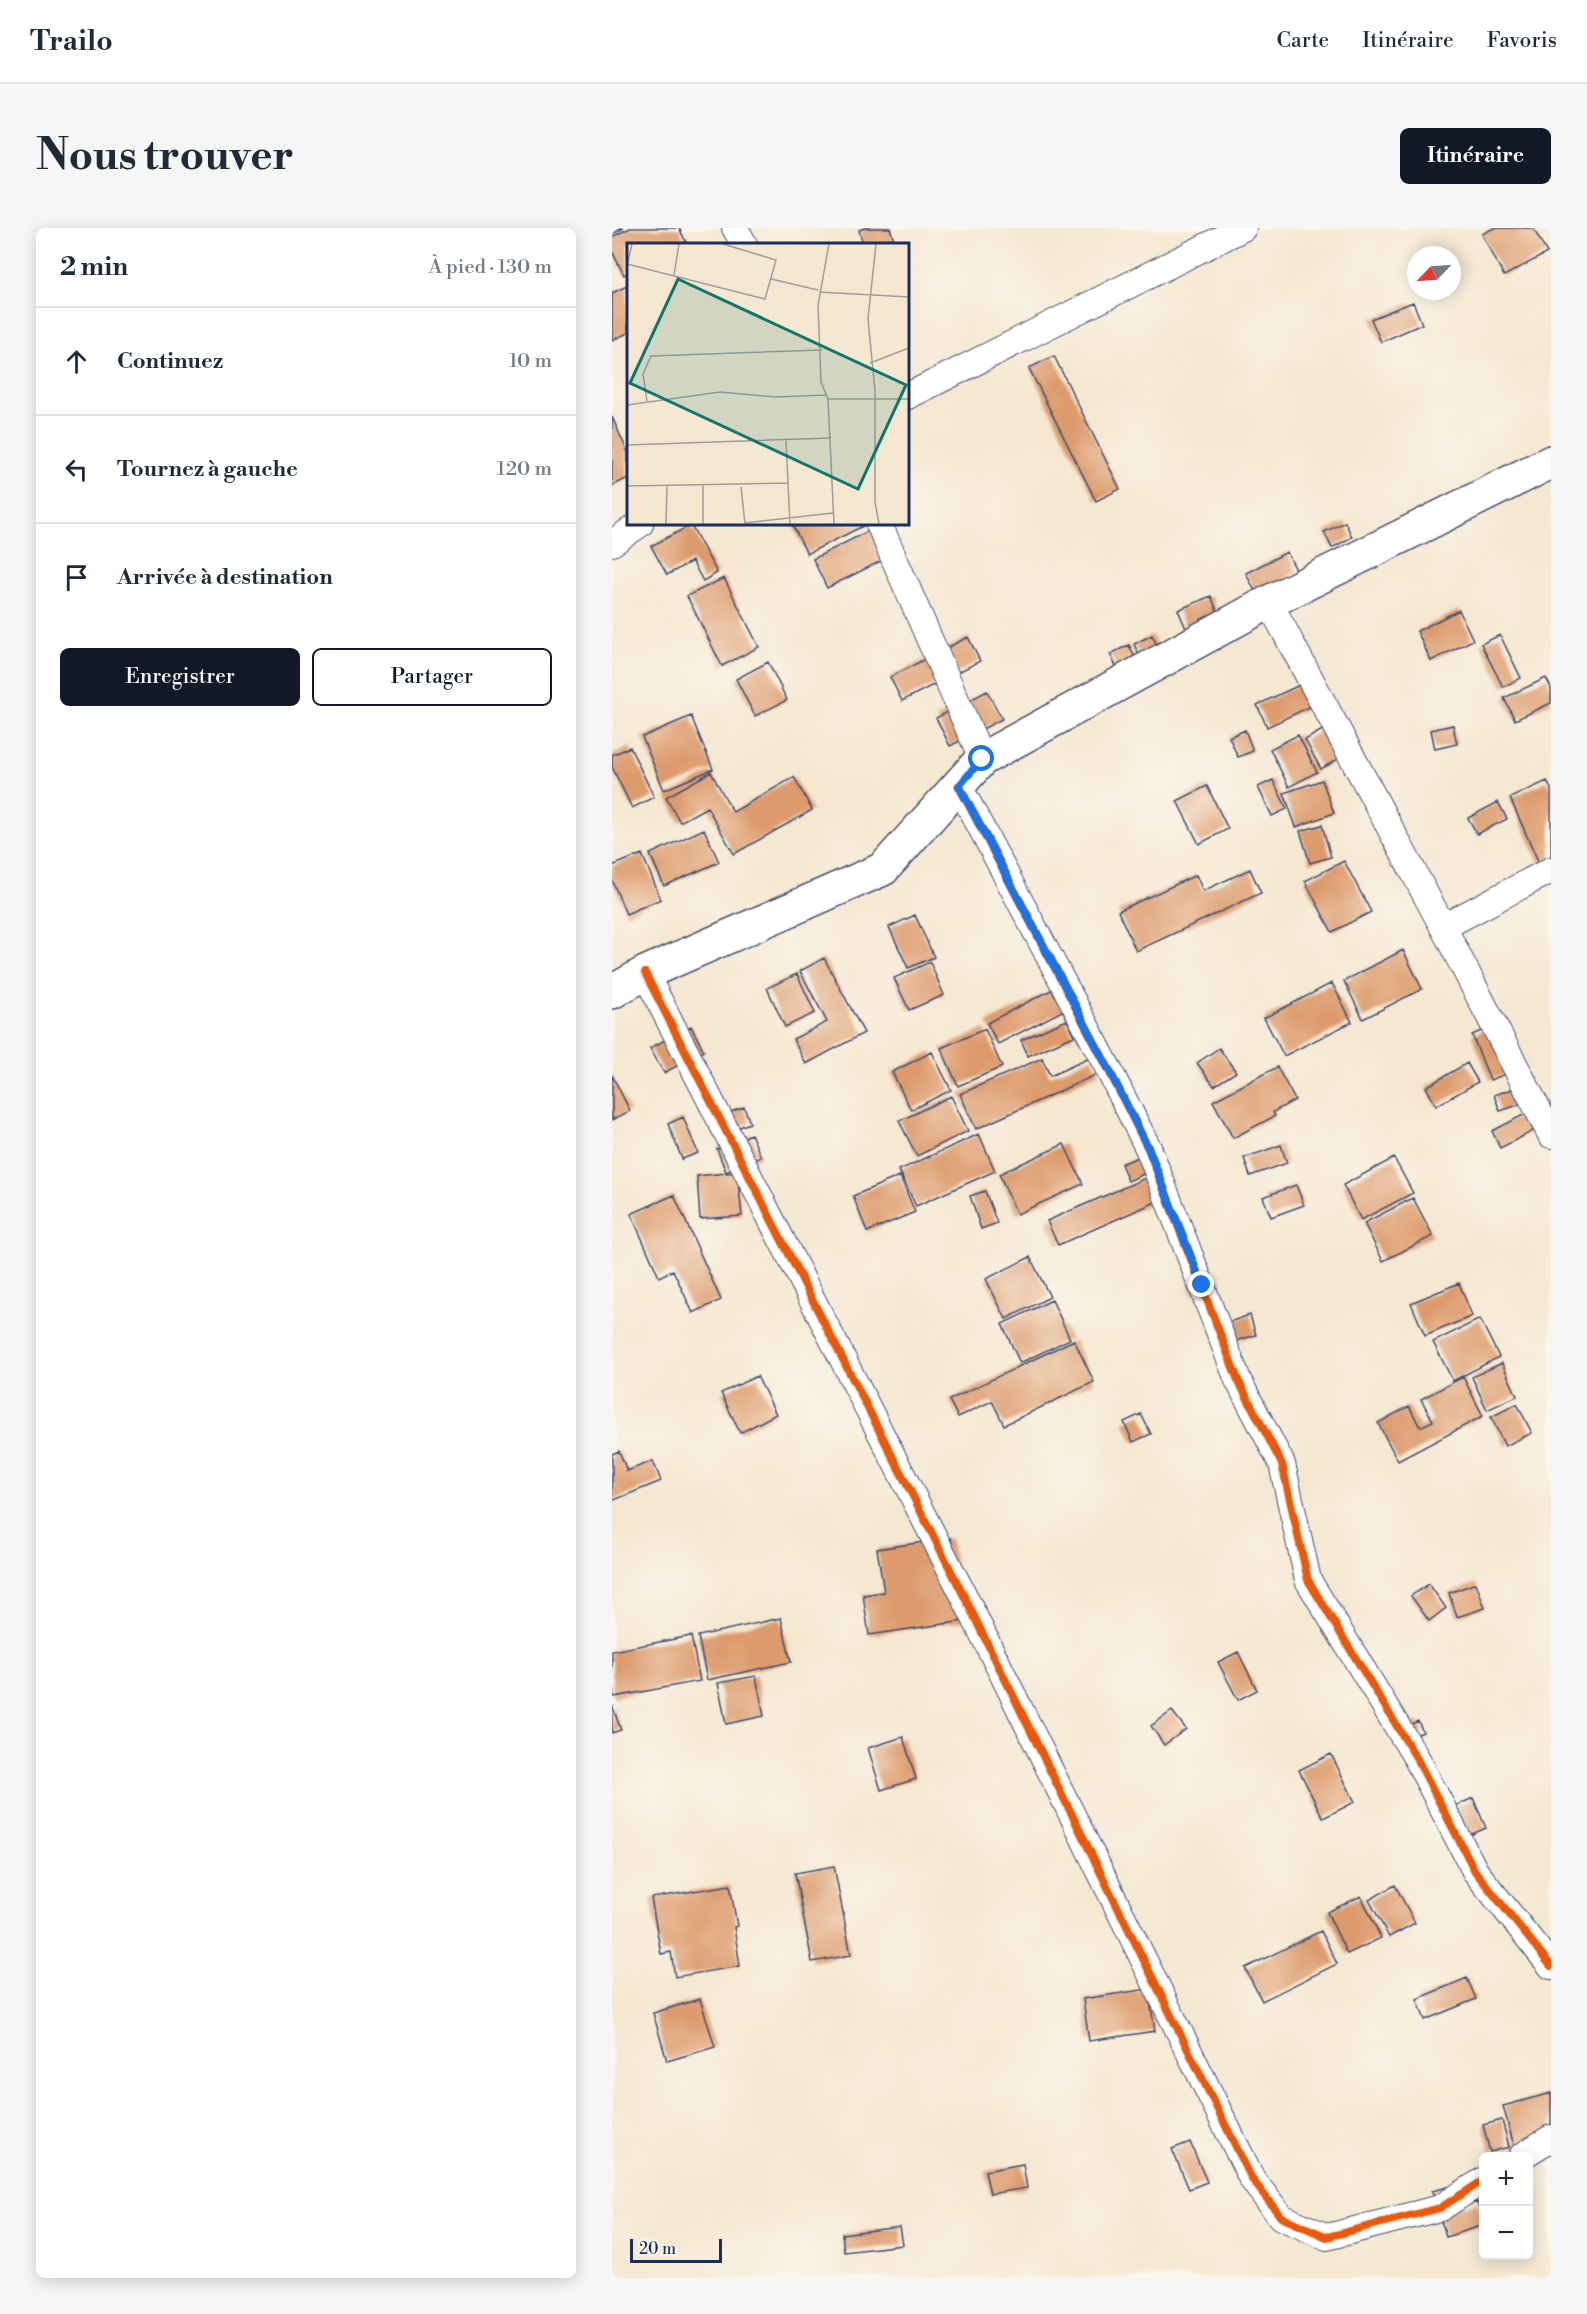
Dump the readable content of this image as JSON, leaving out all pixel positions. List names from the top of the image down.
{
  "scale_bar": "20 m",
  "north": "bottom left",
  "page": {
    "header": "Trailo",
    "nav": ["Carte", "Itinéraire", "Favoris"],
    "buttons": [
      "Itinéraire",
      ["Enregistrer", "Partager"]
    ],
    "title": "Nous trouver",
    "heading": ["2 min", "À pied · 130 m"],
    "list": [
      ["Continuez", "10 m"],
      ["Tournez à gauche", "120 m"],
      "Arrivée à destination"
    ],
    "map_buttons": ["+", "−"],
    "scale": "20 m"
  }
}
